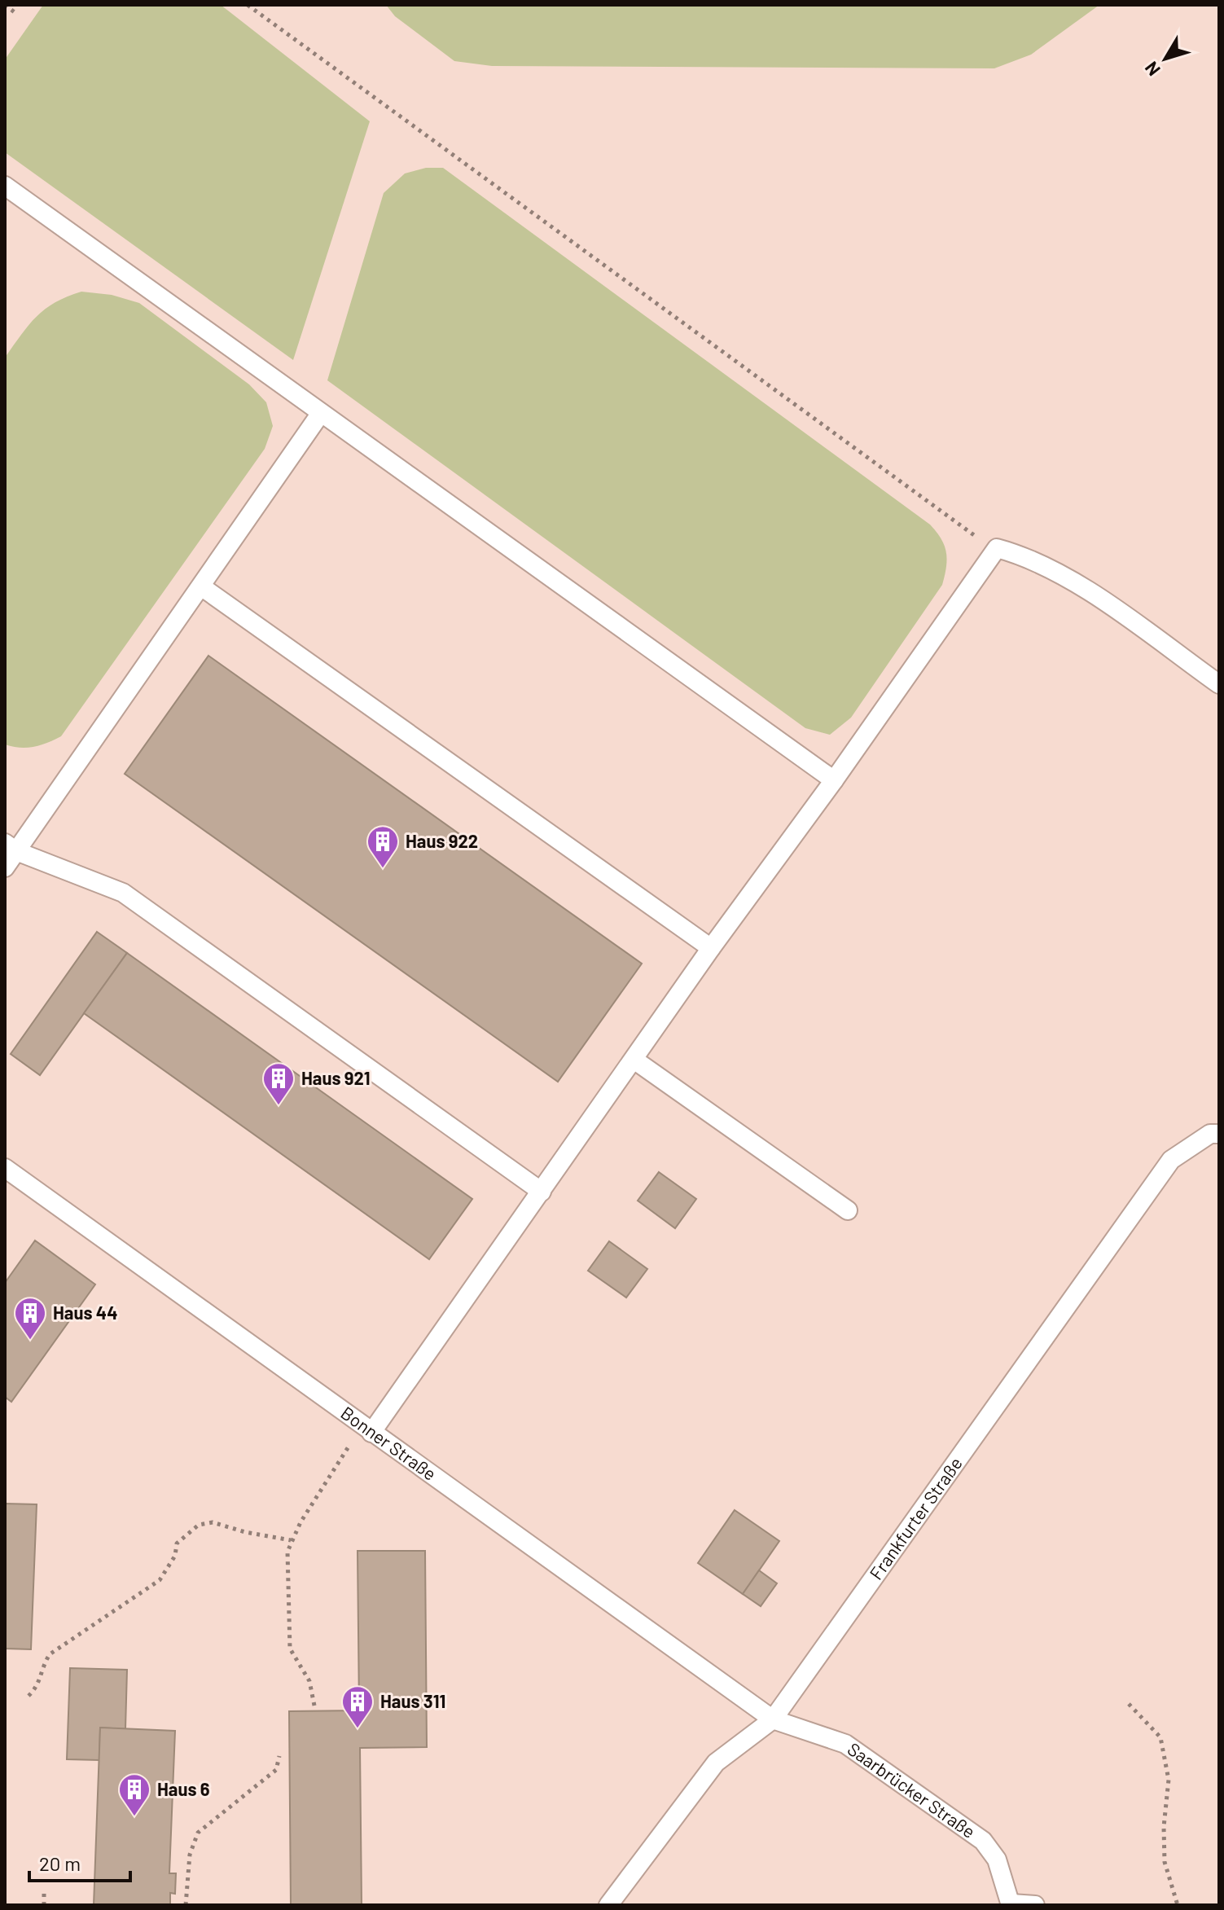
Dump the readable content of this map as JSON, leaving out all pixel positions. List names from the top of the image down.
{
  "streets": {
    "lane": ["Bonner Straße", "Frankfurter Straße", "Saarbrücker Straße"]
  },
  "crossings": [
    ["Bonner Straße", "Frankfurter Straße"],
    ["Bonner Straße", "Saarbrücker Straße"],
    ["Frankfurter Straße", "Saarbrücker Straße"]
  ],
  "places": {
    "building": [
      "Haus 922",
      "Haus 921",
      "Haus 44",
      "Haus 311",
      "Haus 6"
    ]
  },
  "scale_bar": "20 m",
  "north": "bottom left"
}
